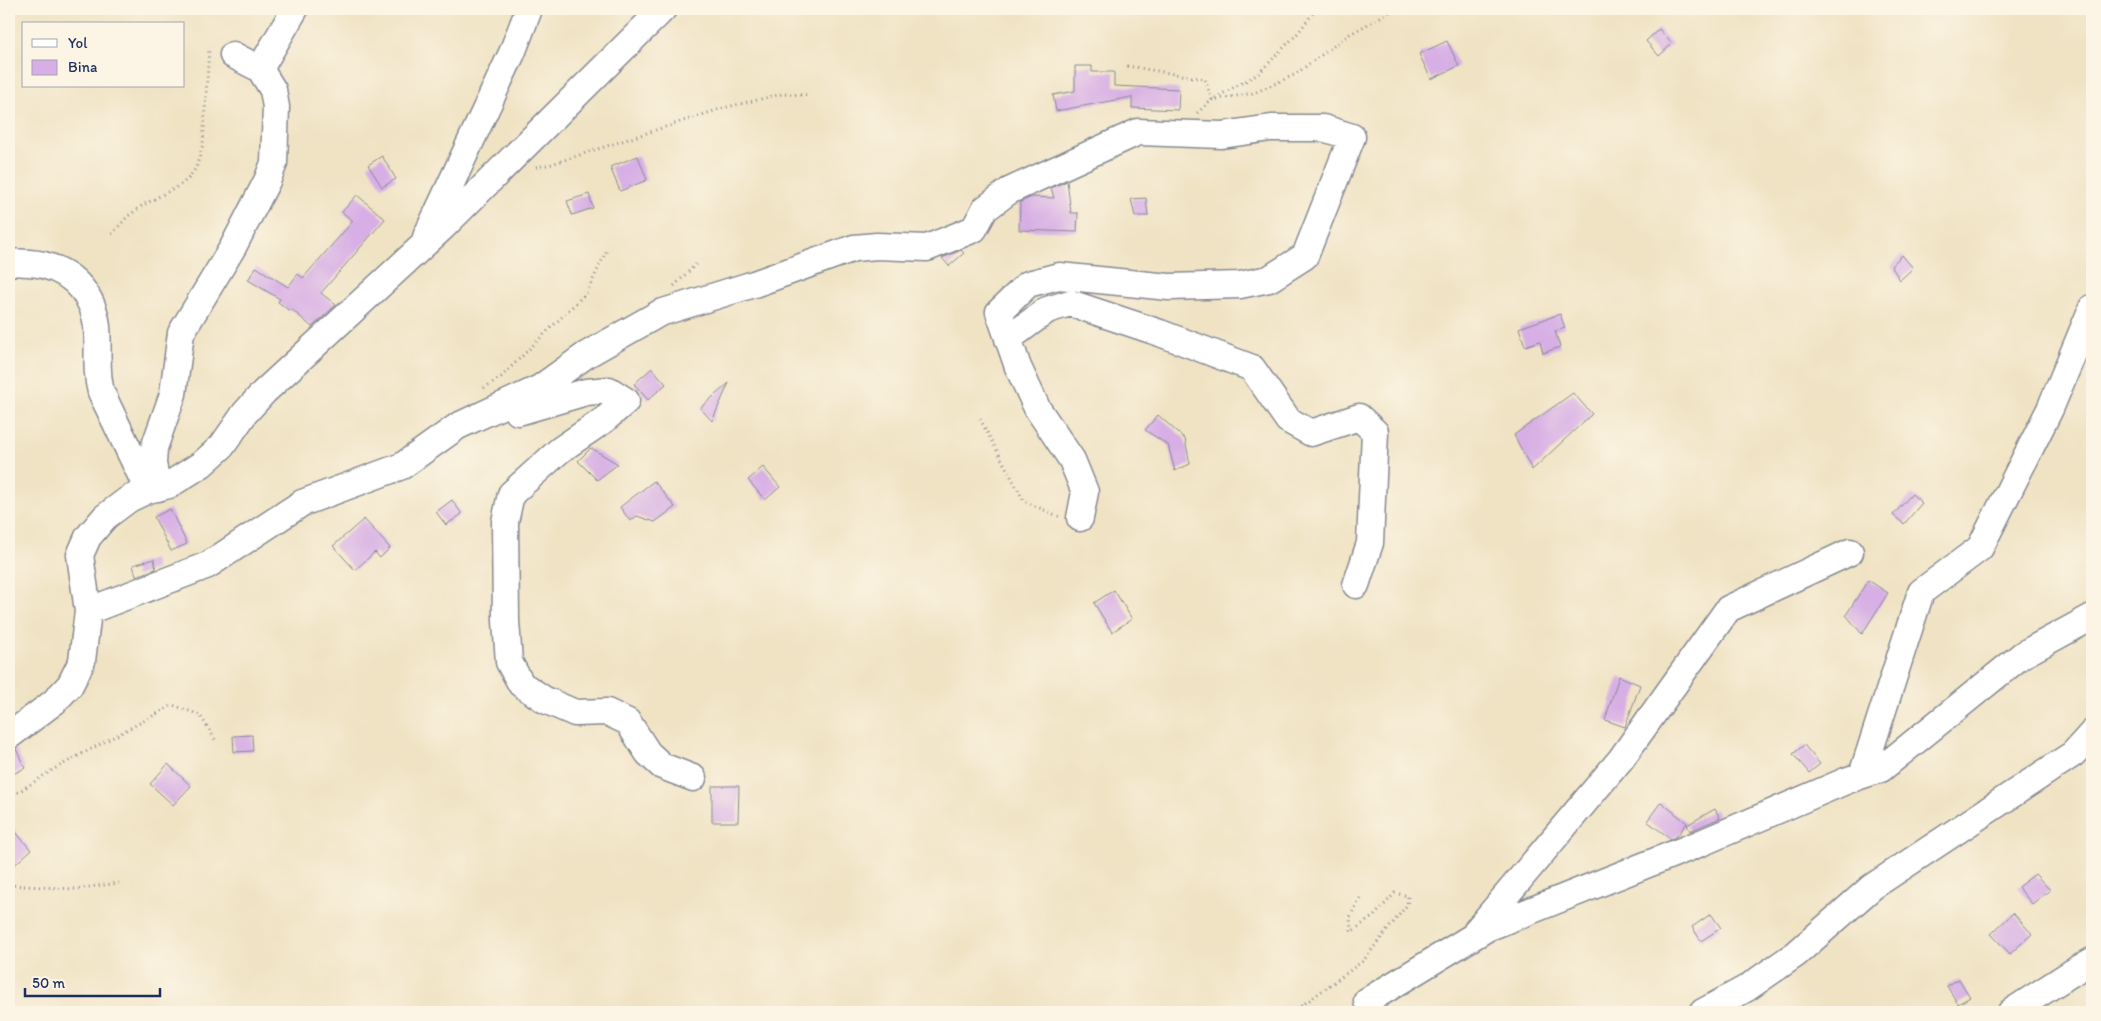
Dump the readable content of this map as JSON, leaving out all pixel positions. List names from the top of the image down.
{
  "legend": ["Yol", "Bina"],
  "scale_bar": "50 m"
}
